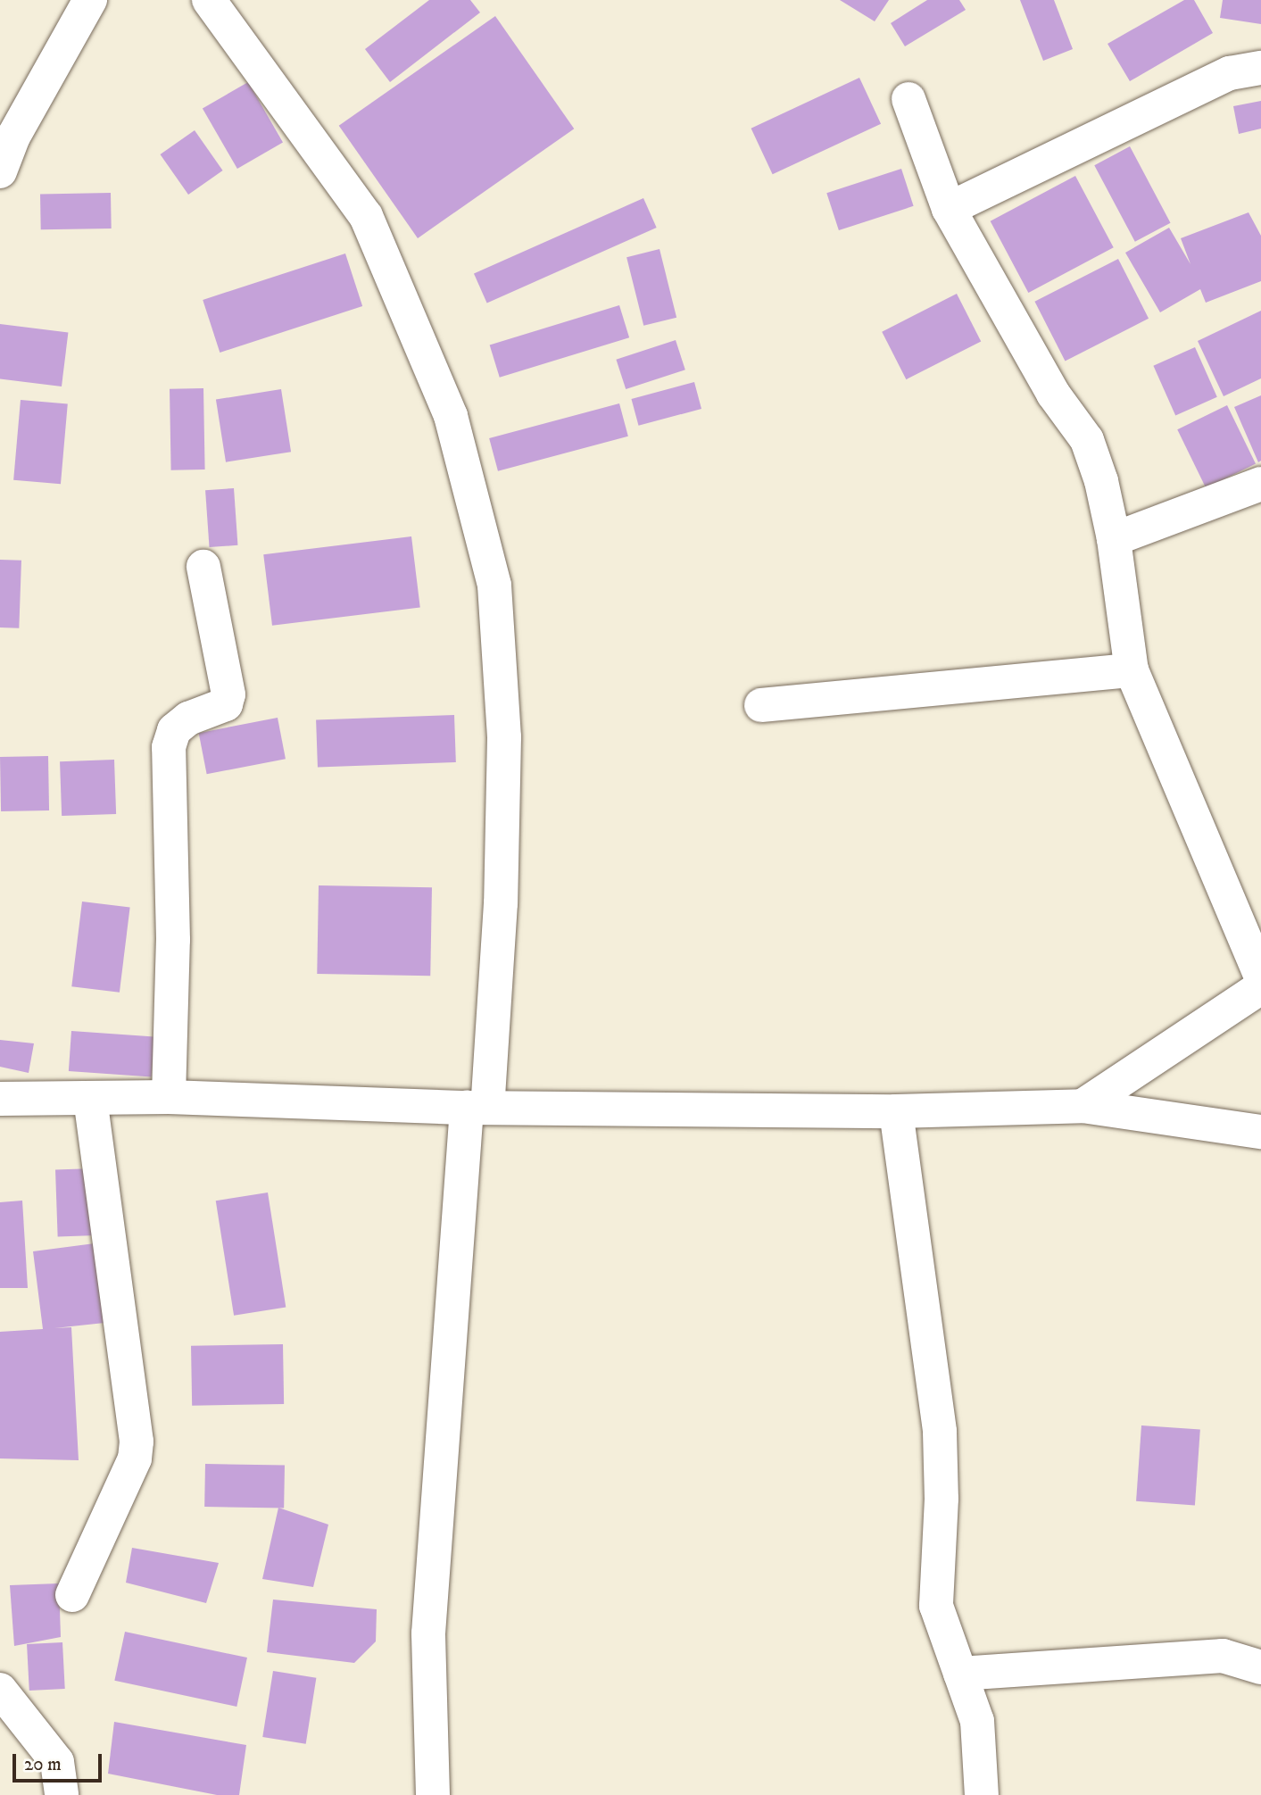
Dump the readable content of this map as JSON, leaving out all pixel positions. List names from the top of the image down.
{
  "scale_bar": "20 m"
}
